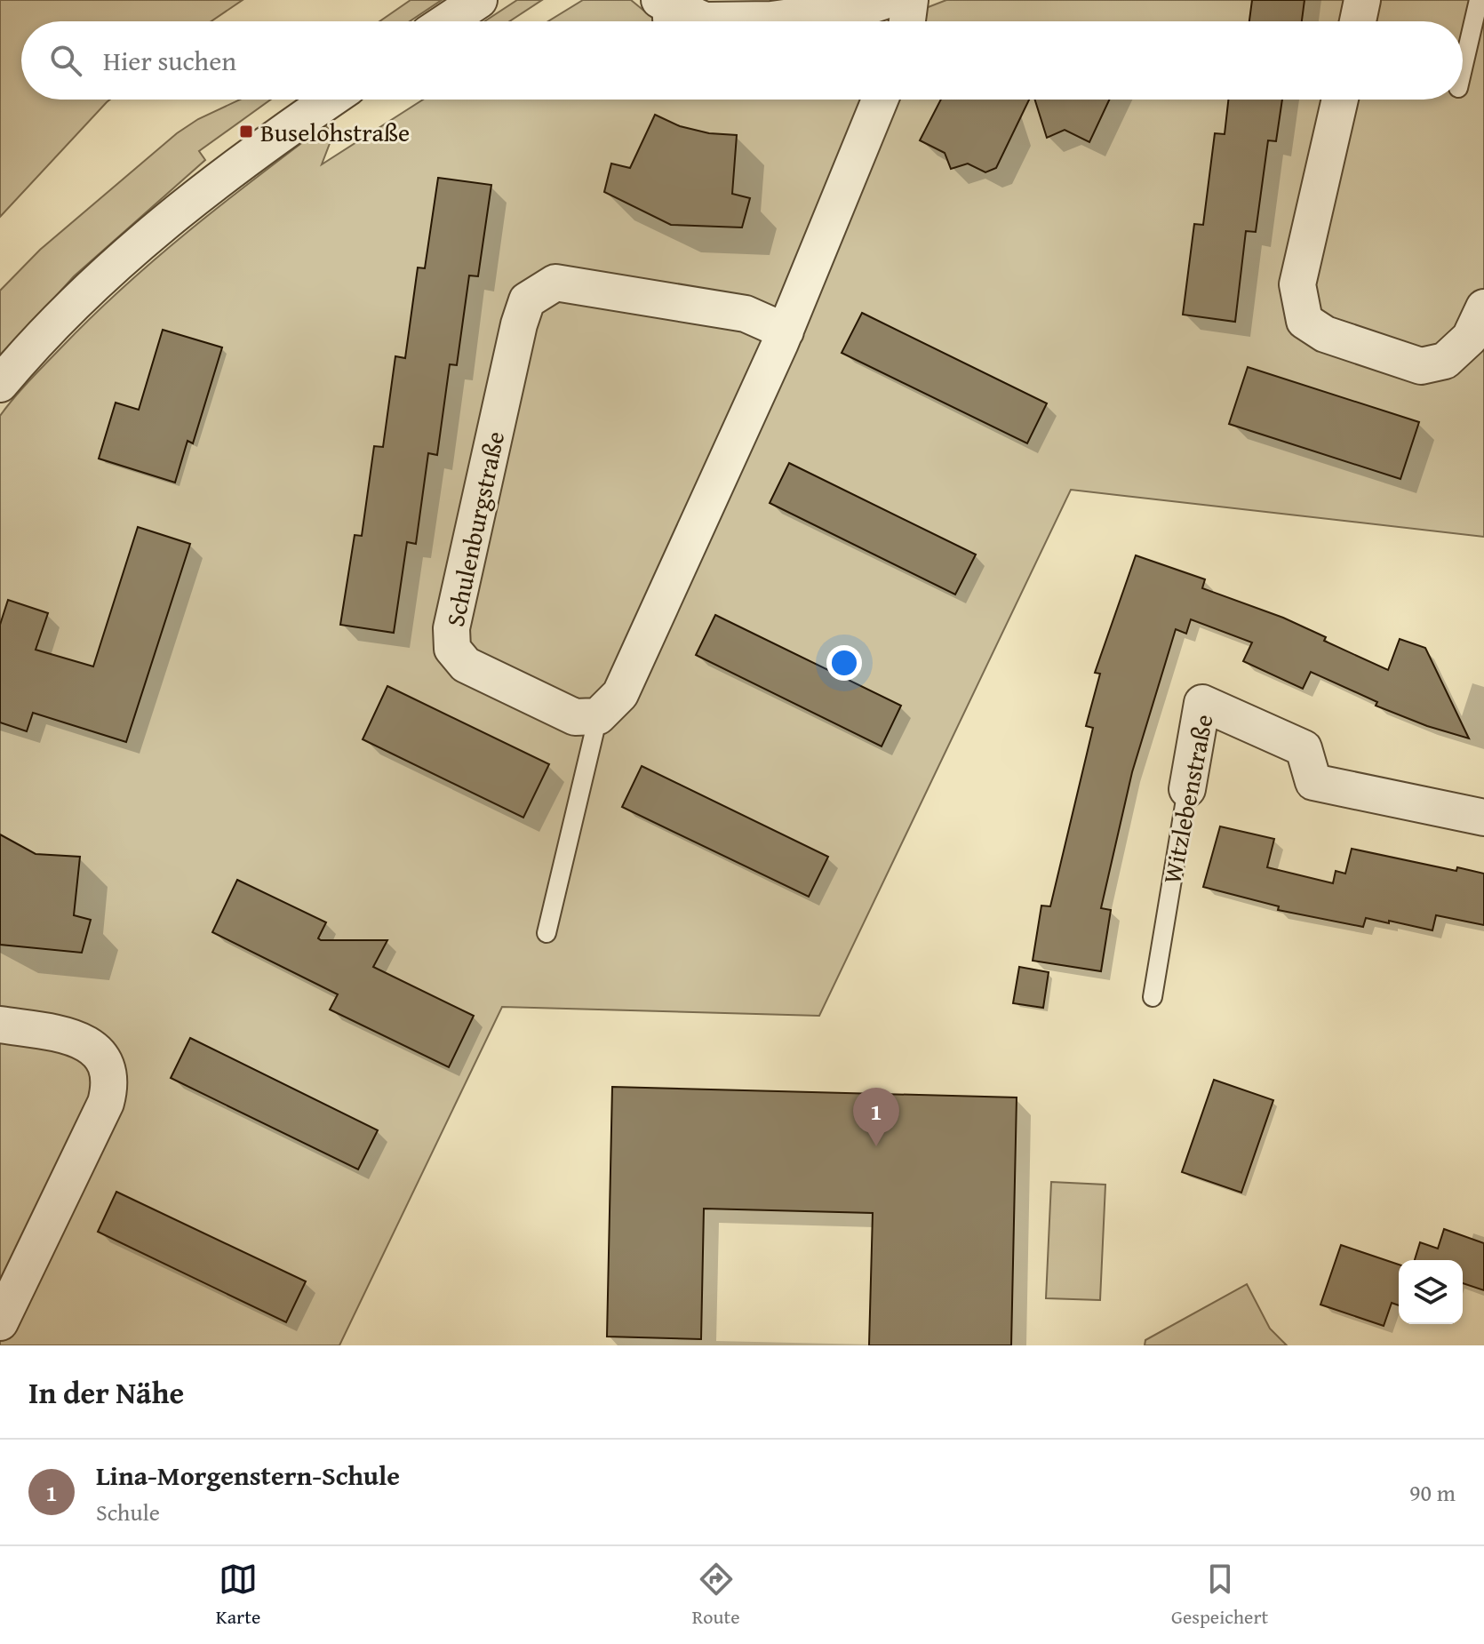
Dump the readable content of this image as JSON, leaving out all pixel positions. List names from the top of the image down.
{
  "streets": {
    "street": ["Schulenburgstraße", "Witzlebenstraße"]
  },
  "places": {
    "transit": ["Buselohstraße"]
  },
  "page": {
    "search": "Hier suchen",
    "pins": "1",
    "heading": "In der Nähe",
    "list": [
      {
        "mark": "1",
        "name": "Lina-Morgenstern-Schule",
        "note": "Schule",
        "value": "90 m"
      }
    ],
    "nav": ["Karte", "Route", "Gespeichert"]
  }
}
